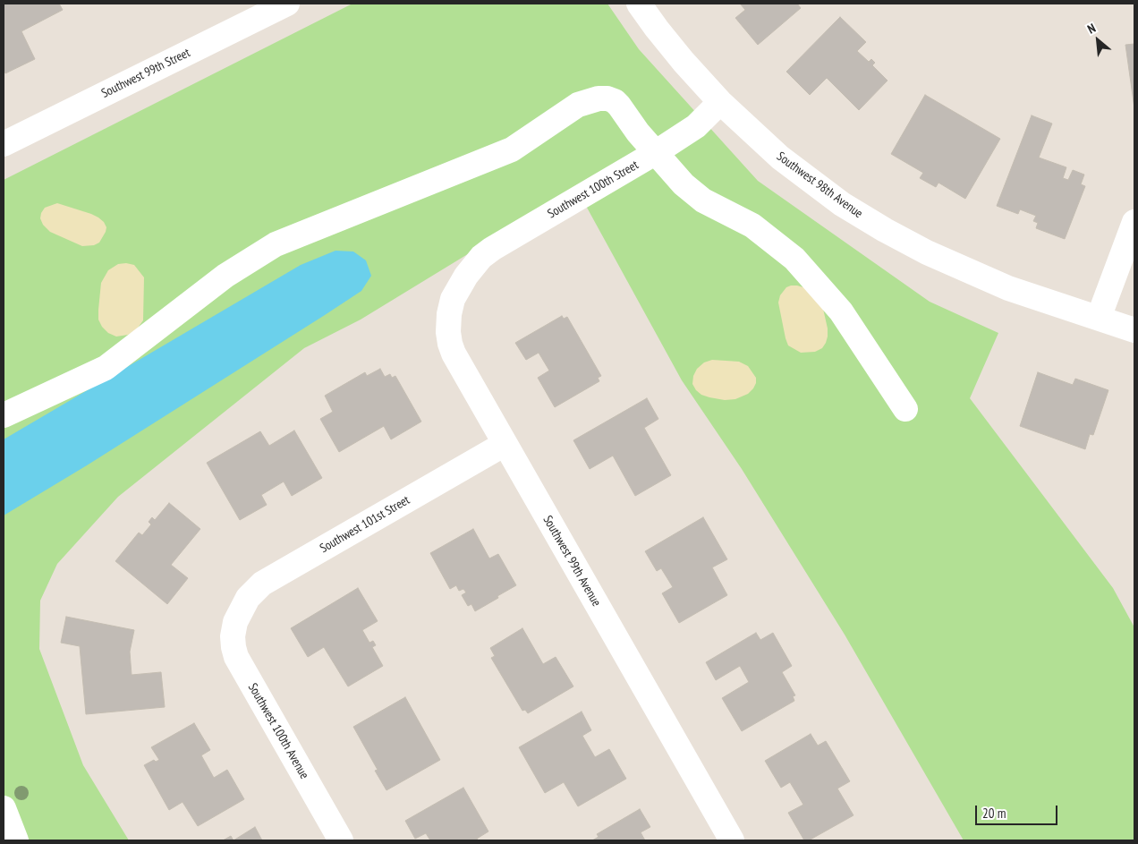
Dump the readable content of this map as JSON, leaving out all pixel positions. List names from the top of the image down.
{
  "streets": {
    "street": [
      "Southwest 99th Street",
      "Southwest 98th Avenue",
      "Southwest 100th Street",
      "Southwest 101st Street",
      "Southwest 99th Avenue",
      "Southwest 100th Avenue"
    ]
  },
  "crossings": [
    ["Southwest 98th Avenue", "Southwest 100th Street"],
    ["Southwest 100th Street", "Southwest 99th Avenue"],
    ["Southwest 101st Street", "Southwest 99th Avenue"],
    ["Southwest 101st Street", "Southwest 100th Avenue"]
  ],
  "scale_bar": "20 m",
  "north": "top left"
}
